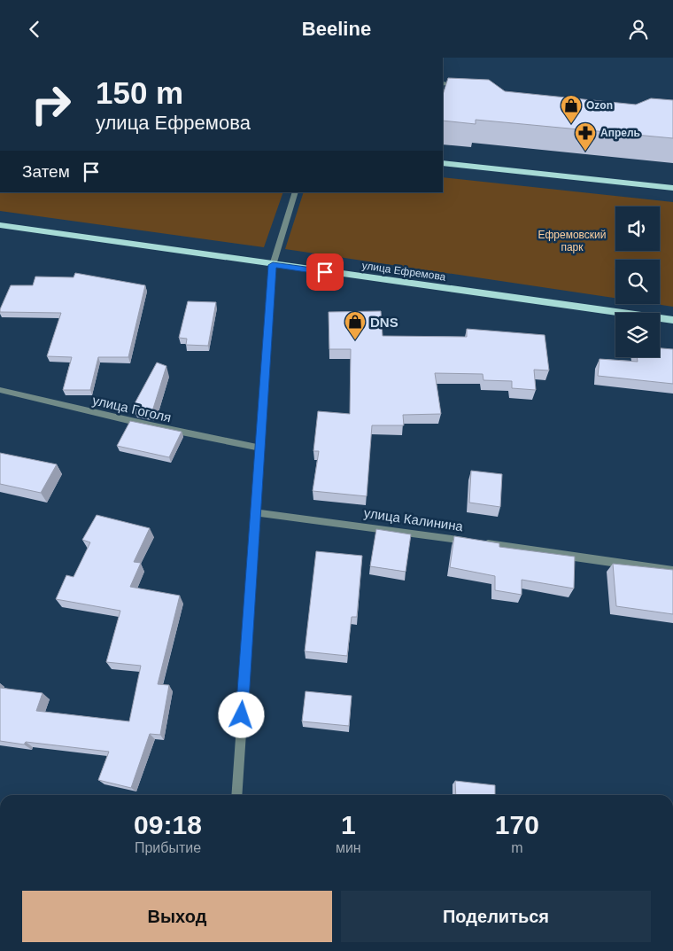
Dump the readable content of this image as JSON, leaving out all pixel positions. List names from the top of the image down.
{
  "streets": {
    "main road": ["улица Ефремова"],
    "street": ["улица Гоголя", "улица Калинина"]
  },
  "parks": ["Ефремовский парк"],
  "places": {
    "shop": ["Ozon", "DNS"],
    "pharmacy": ["Апрель"]
  },
  "page": {
    "header": "Beeline",
    "turn": ["150 m", "улица Ефремова"],
    "then": "Затем",
    "eta": [
      "09:18",
      "Прибытие",
      "1",
      "мин",
      "170",
      "m"
    ],
    "buttons": ["Выход", "Поделиться"]
  }
}
